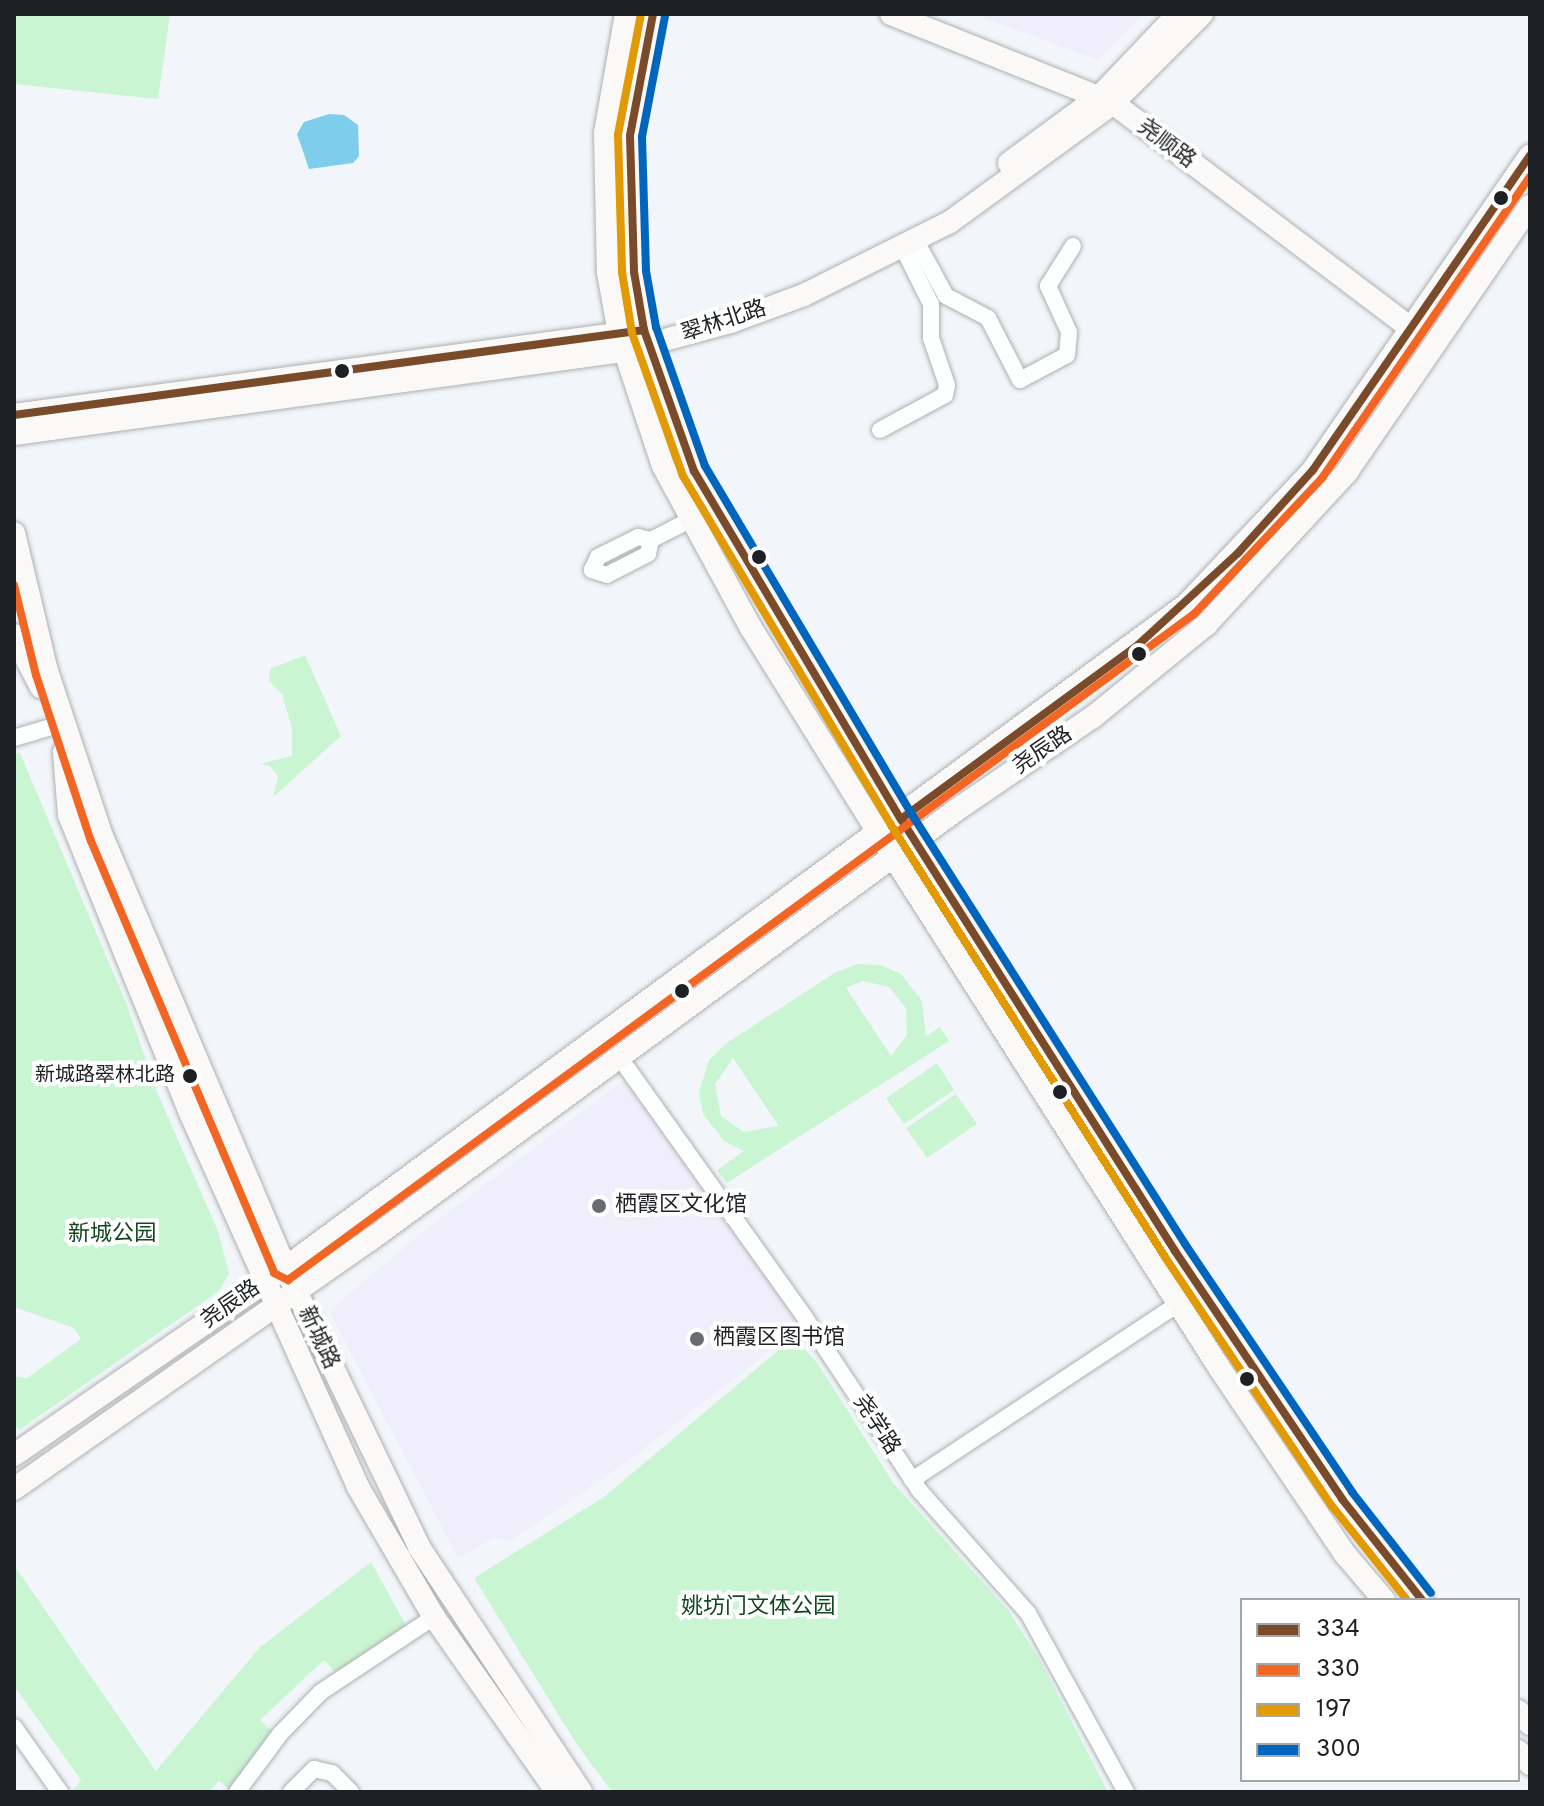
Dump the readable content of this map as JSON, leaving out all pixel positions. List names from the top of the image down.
{
  "streets": {
    "main road": [
      "尧顺路",
      "翠林北路",
      "尧辰路",
      "新城路"
    ],
    "street": ["尧学路"]
  },
  "crossings": [
    ["尧顺路", "翠林北路"],
    ["尧顺路", "尧辰路"],
    ["尧辰路", "新城路"],
    ["尧辰路", "尧学路"]
  ],
  "parks": ["新城公园", "姚坊门文体公园"],
  "places": ["新城路·翠林北路", "栖霞区文化馆", "栖霞区图书馆"],
  "lines": [
    "transit line 334",
    "transit line 197",
    "transit line 300",
    "transit line 330"
  ],
  "legend": [
    "334",
    "330",
    "197",
    "300"
  ]
}
